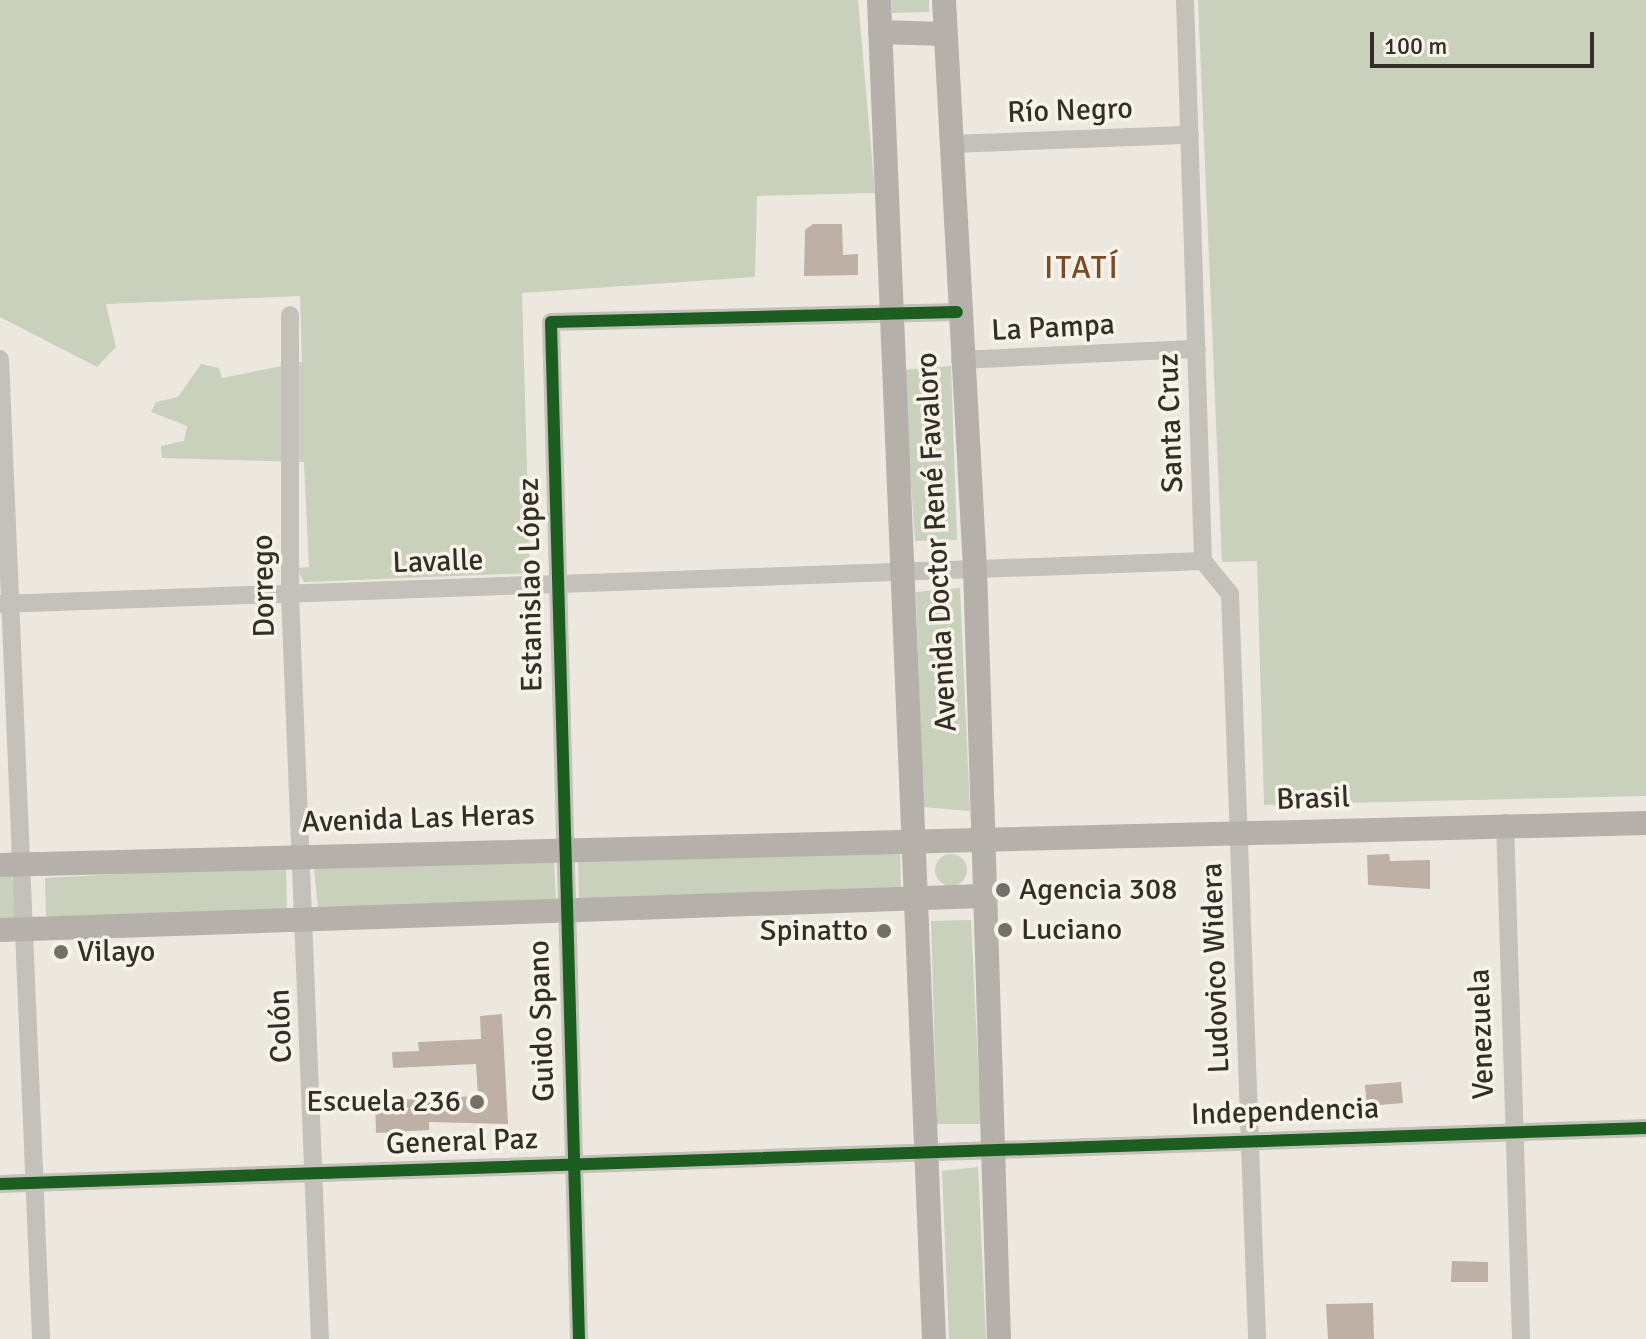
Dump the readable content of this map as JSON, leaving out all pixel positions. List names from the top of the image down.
{
  "streets": {
    "main road": ["Avenida Doctor René Favaloro", "Brasil", "Avenida Las Heras"],
    "street": [
      "Río Negro",
      "La Pampa",
      "Santa Cruz",
      "Lavalle",
      "Estanislao López",
      "Dorrego",
      "Ludovico Widera",
      "Guido Spano",
      "Colón",
      "Venezuela",
      "Independencia",
      "General Paz"
    ]
  },
  "crossings": [
    ["Río Negro", "Santa Cruz"],
    ["Río Negro", "Avenida Doctor René Favaloro"],
    ["La Pampa", "Santa Cruz"],
    ["La Pampa", "Avenida Doctor René Favaloro"],
    ["Santa Cruz", "Lavalle"],
    ["Avenida Doctor René Favaloro", "Lavalle"],
    ["Avenida Doctor René Favaloro", "Estanislao López"],
    ["Avenida Doctor René Favaloro", "Brasil"],
    ["Avenida Doctor René Favaloro", "Avenida Las Heras"],
    ["Avenida Doctor René Favaloro", "Independencia"],
    ["Avenida Doctor René Favaloro", "General Paz"],
    ["Lavalle", "Estanislao López"],
    ["Lavalle", "Dorrego"],
    ["Estanislao López", "Avenida Las Heras"],
    ["Estanislao López", "Guido Spano"],
    ["Dorrego", "Avenida Las Heras"],
    ["Dorrego", "Colón"],
    ["Brasil", "Avenida Las Heras"],
    ["Brasil", "Ludovico Widera"],
    ["Brasil", "Venezuela"],
    ["Avenida Las Heras", "Guido Spano"],
    ["Avenida Las Heras", "Colón"],
    ["Ludovico Widera", "Independencia"],
    ["Guido Spano", "General Paz"],
    ["Colón", "General Paz"],
    ["Venezuela", "Independencia"],
    ["Independencia", "General Paz"]
  ],
  "districts": ["ITATÍ"],
  "places": [
    "Agencia 308",
    "Luciano",
    "Spinatto",
    "Vilayo",
    "Escuela 236"
  ],
  "scale_bar": "100 m"
}
